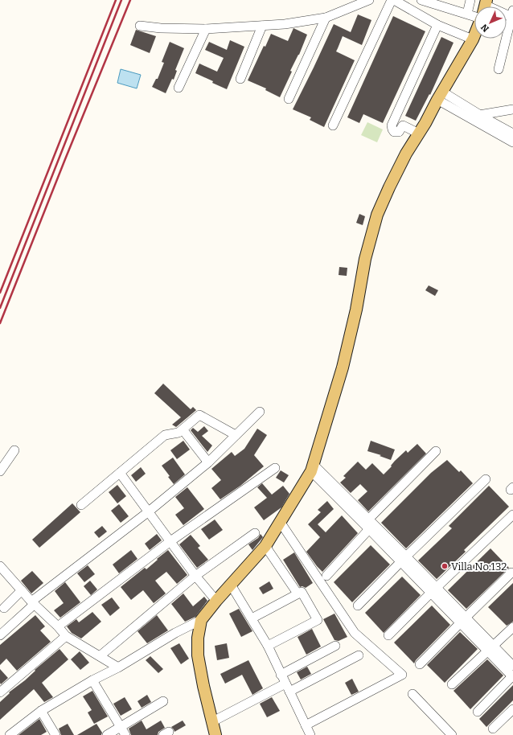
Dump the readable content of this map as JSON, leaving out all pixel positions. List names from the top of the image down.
{
  "places": ["Villa No:132"],
  "north": "bottom left"
}
